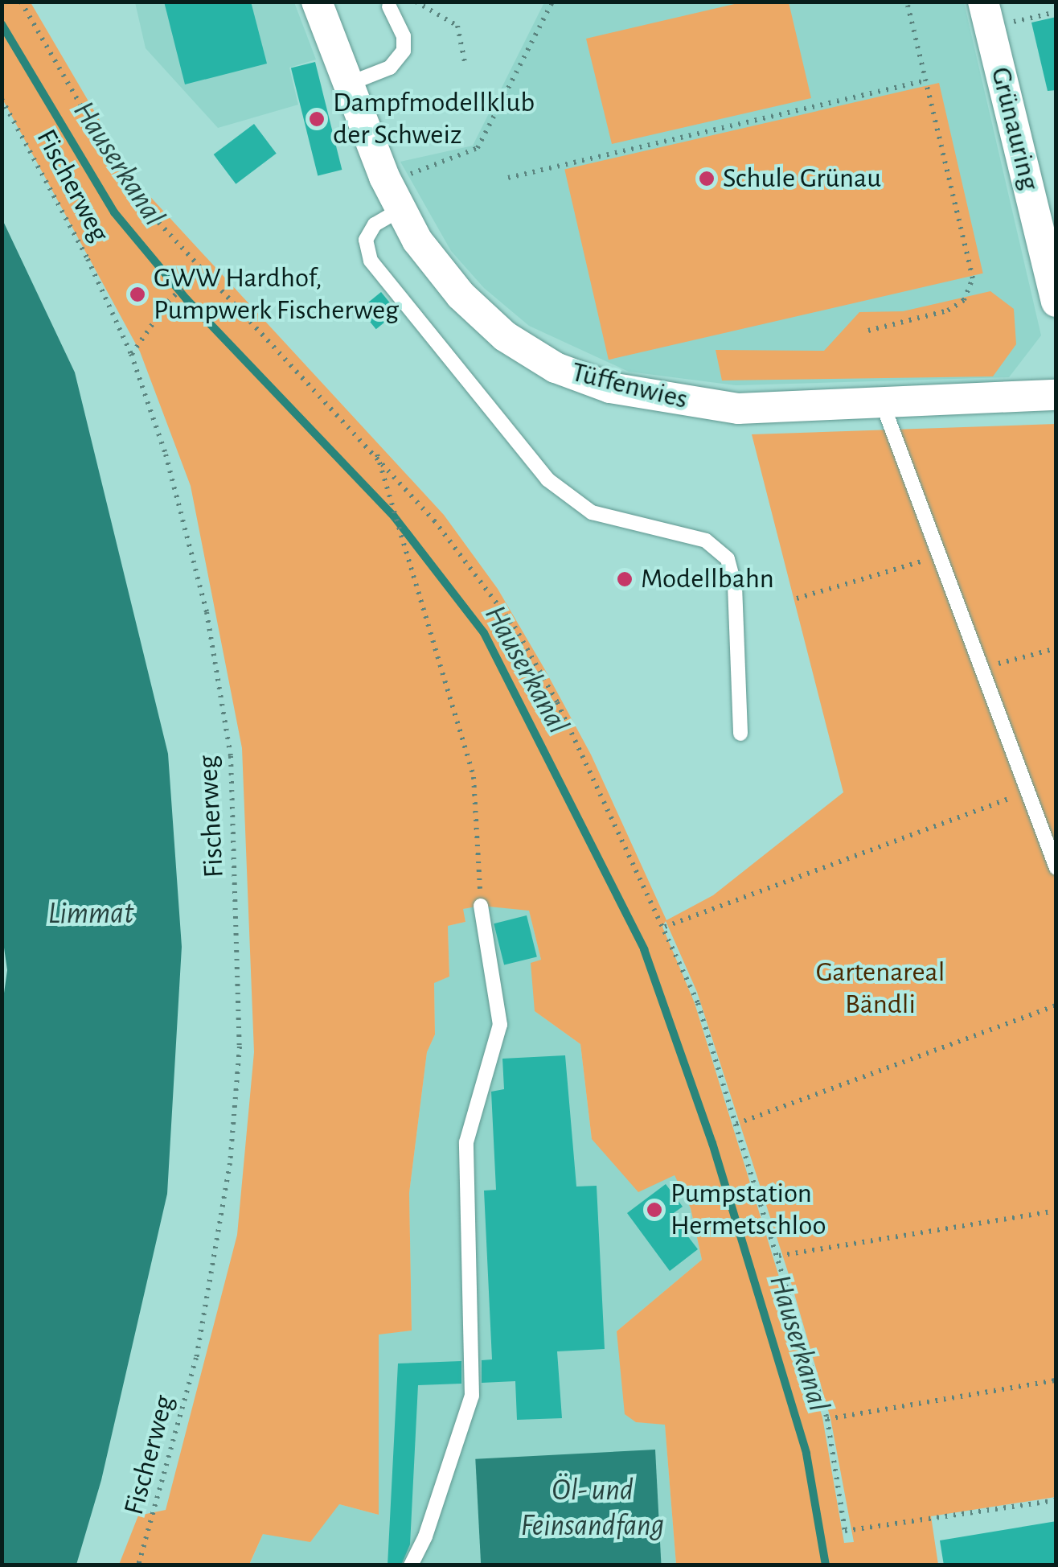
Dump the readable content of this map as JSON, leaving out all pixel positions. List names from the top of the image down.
{
  "streets": {
    "street": ["Grünauring", "Tüffenwies"],
    "path": ["Fischerweg"]
  },
  "water": ["Hauserkanal", "Limmat", "Öl- und Feinsandfang"],
  "parks": ["Gartenareal Bändli"],
  "places": [
    "Dampfmodellklub der Schweiz",
    "Schule Grünau",
    "GWW Hardhof, Pumpwerk Fischerweg",
    "Modellbahn",
    "Pumpstation Hermetschloo"
  ]
}
